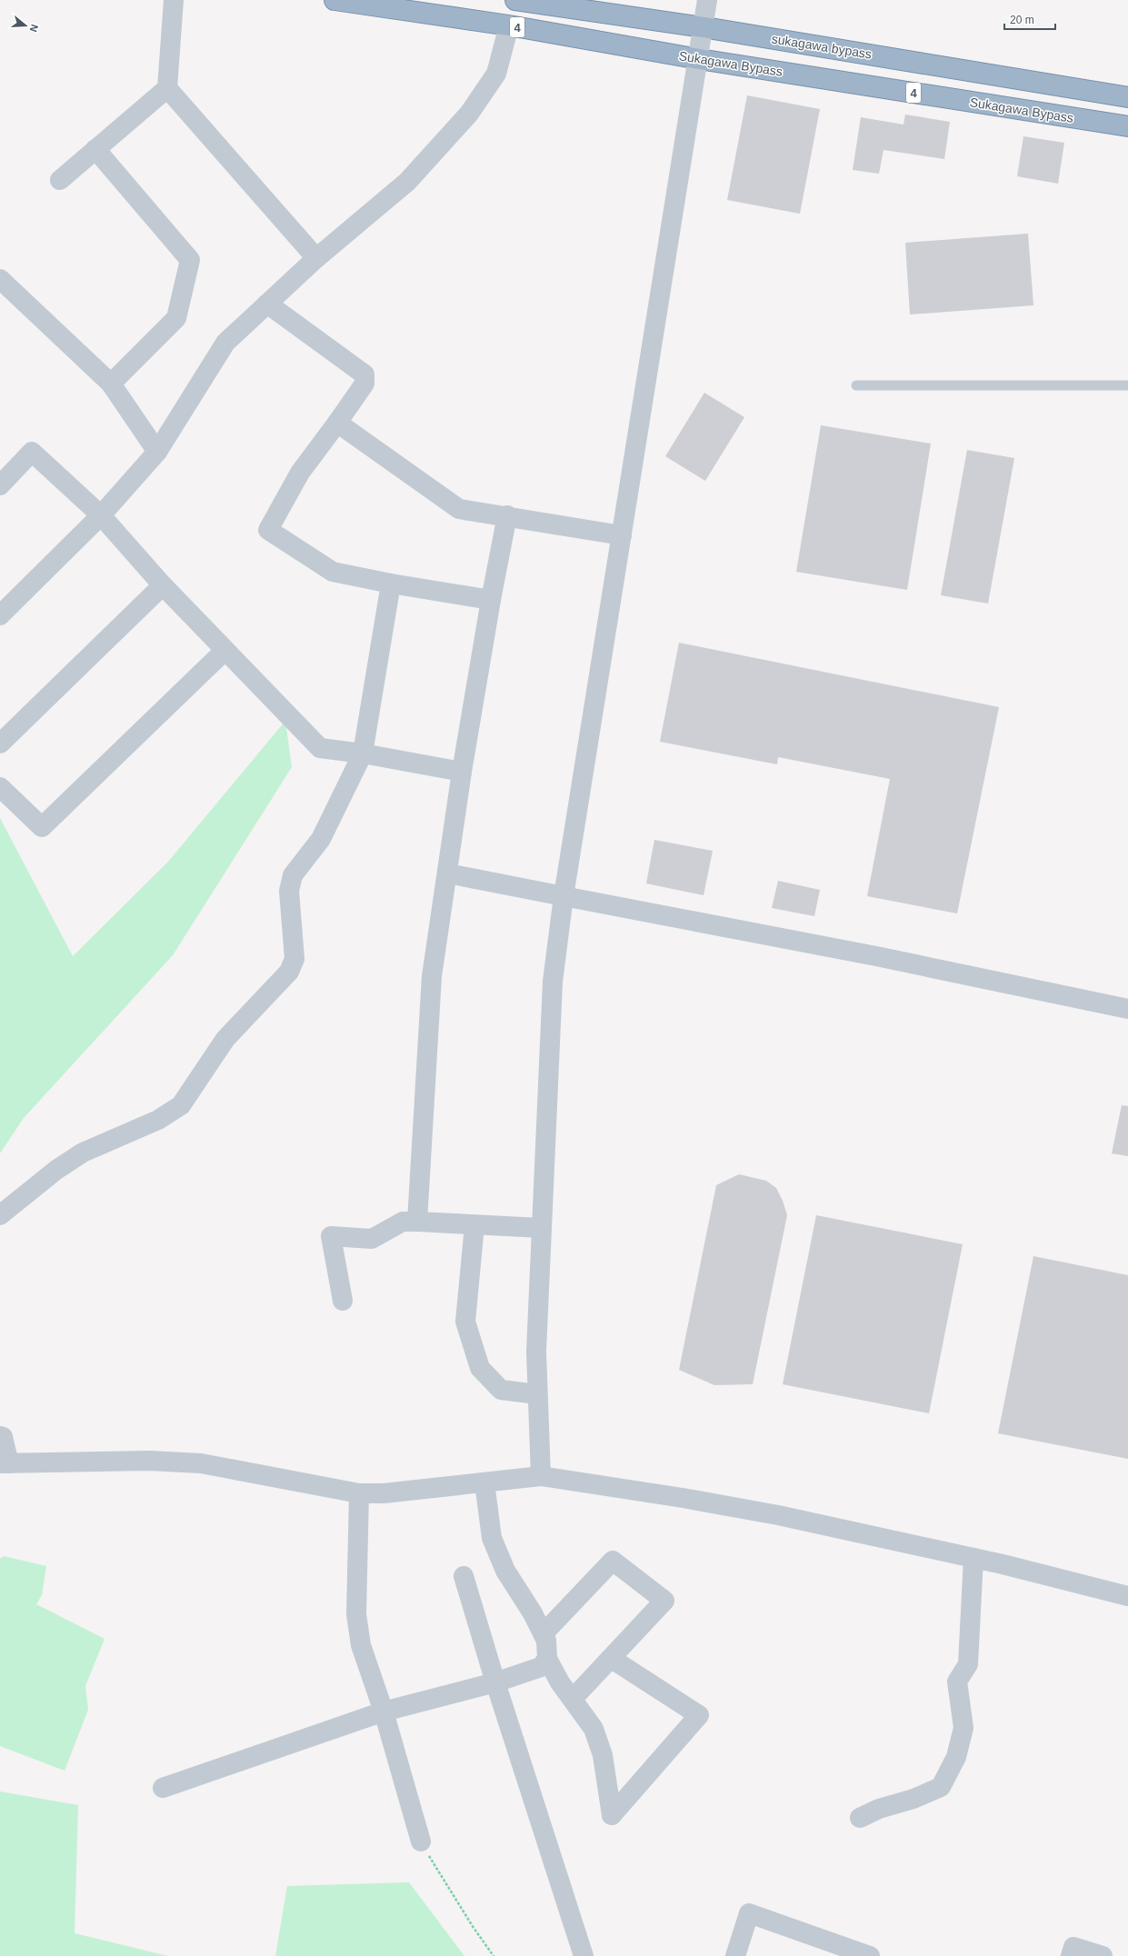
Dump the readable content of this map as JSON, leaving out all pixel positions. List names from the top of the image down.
{
  "streets": {
    "highway": ["4", "sukagawa bypass", "Sukagawa Bypass"]
  },
  "scale_bar": "20 m",
  "north": "right"
}
